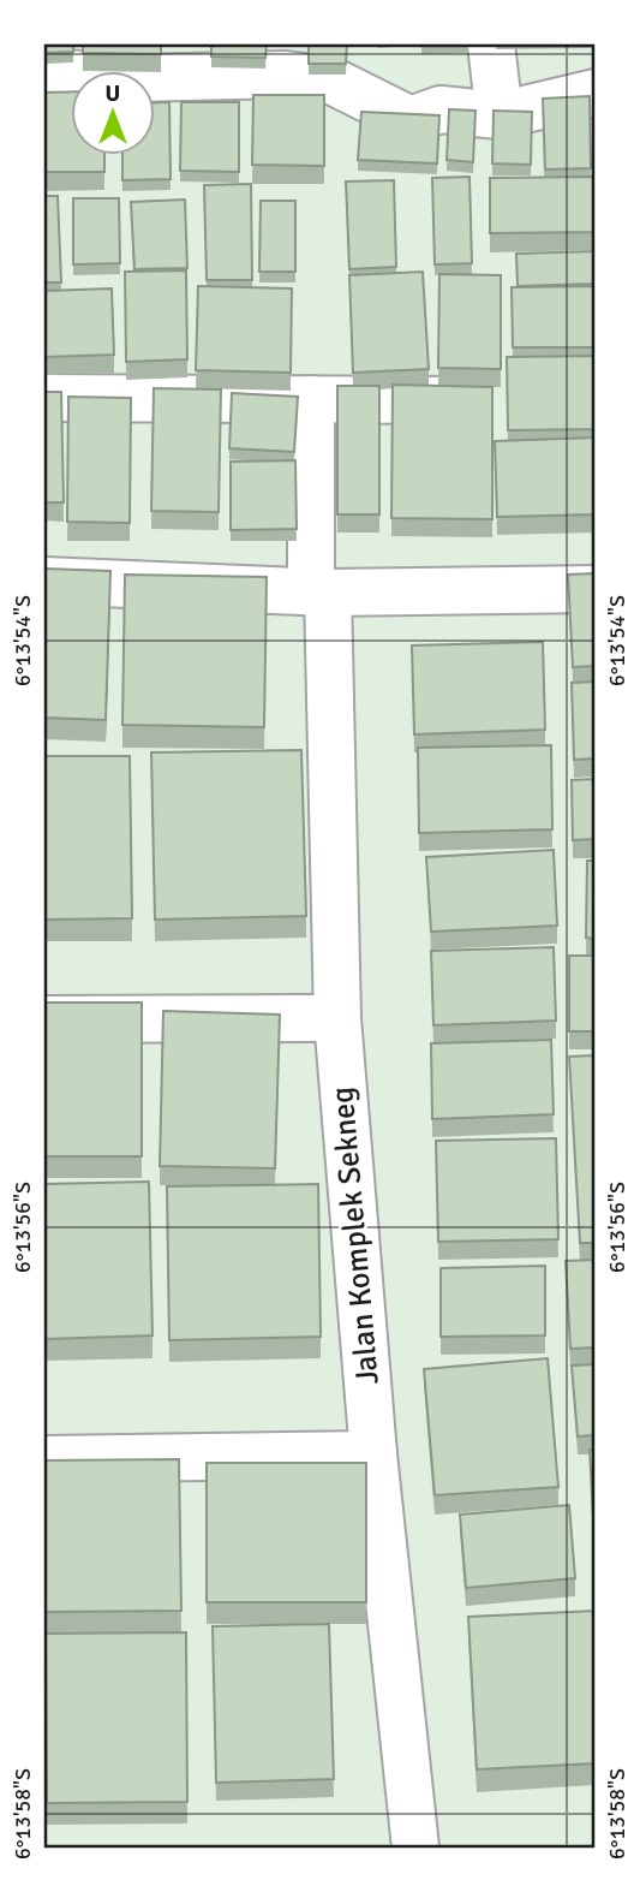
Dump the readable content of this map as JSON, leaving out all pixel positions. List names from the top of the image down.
{
  "streets": {
    "street": ["Jalan Komplek Sekneg"]
  },
  "north": "top",
  "coordinates": ["6°13'54\"S", "6°13'56\"S", "6°13'58\"S"]
}
